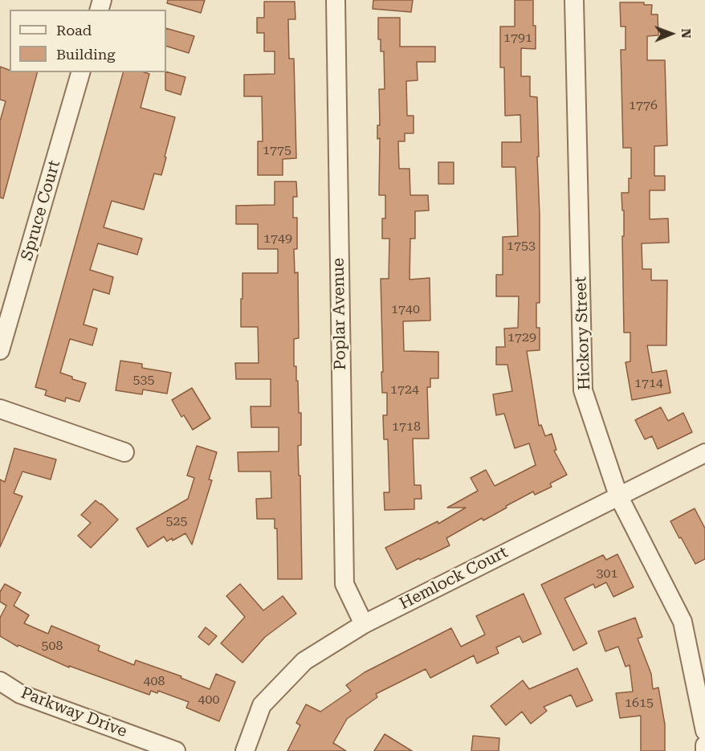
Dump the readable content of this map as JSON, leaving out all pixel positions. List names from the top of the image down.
{
  "streets": {
    "street": [
      "Spruce Court",
      "Poplar Avenue",
      "Hickory Street",
      "Hemlock Court",
      "Parkway Drive"
    ]
  },
  "crossings": [
    ["Poplar Avenue", "Hemlock Court"],
    ["Hickory Street", "Hemlock Court"]
  ],
  "house_numbers": [
    "1791",
    "1776",
    "1775",
    "1749",
    "1753",
    "1740",
    "1729",
    "535",
    "1714",
    "1724",
    "1718",
    "525",
    "301",
    "508",
    "408",
    "400",
    "1615"
  ],
  "legend": ["Road", "Building"],
  "north": "right"
}
